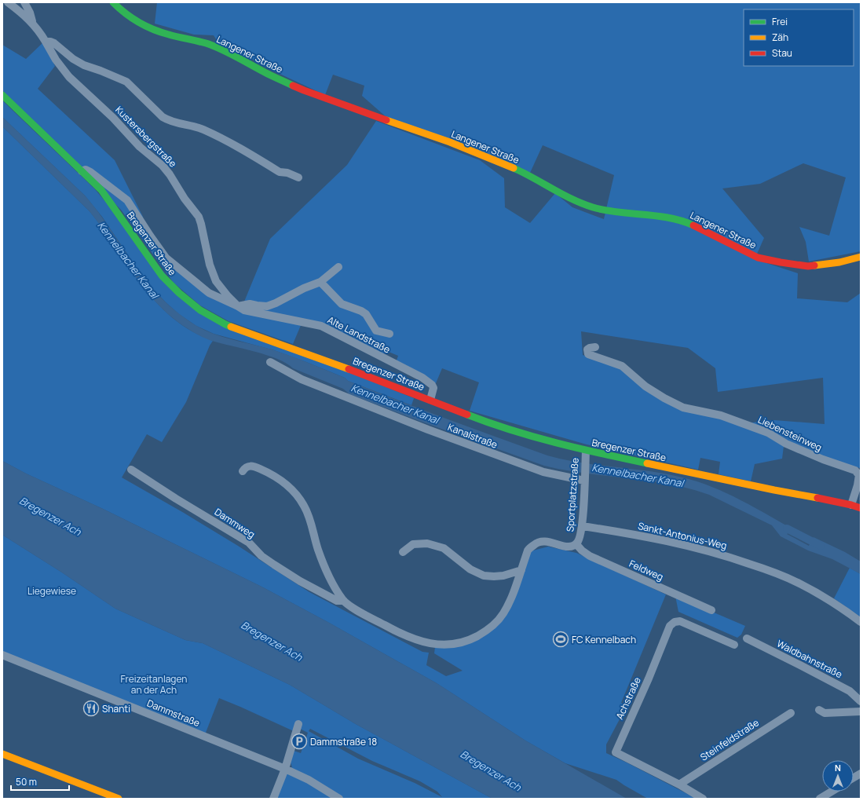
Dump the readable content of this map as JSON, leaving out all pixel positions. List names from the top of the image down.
{
  "streets": {
    "main road": ["Langener Straße", "Bregenzer Straße"],
    "street": [
      "Kustersbergstraße",
      "Alte Landstraße",
      "Liebensteinweg",
      "Kanalstraße",
      "Sportplatzstraße",
      "Dammweg",
      "Sankt-Antonius-Weg",
      "Feldweg",
      "Waldbahnstraße",
      "Achstraße",
      "Dammstraße",
      "Steinfeldstraße"
    ]
  },
  "crossings": [
    ["Kustersbergstraße", "Alte Landstraße"],
    ["Bregenzer Straße", "Alte Landstraße"],
    ["Bregenzer Straße", "Liebensteinweg"],
    ["Bregenzer Straße", "Sportplatzstraße"],
    ["Kanalstraße", "Sportplatzstraße"],
    ["Sportplatzstraße", "Sankt-Antonius-Weg"],
    ["Sportplatzstraße", "Feldweg"],
    ["Achstraße", "Steinfeldstraße"]
  ],
  "water": ["Kennelbacher Kanal", "Bregenzer Ach"],
  "parks": ["Liegewiese", "Freizeitanlagen an der Ach"],
  "places": {
    "sports": ["FC Kennelbach"],
    "restaurant": ["Shanti"],
    "parking": ["Dammstraße 18"]
  },
  "legend": ["Frei", "Zäh", "Stau"],
  "scale_bar": "50 m",
  "north": "top"
}
